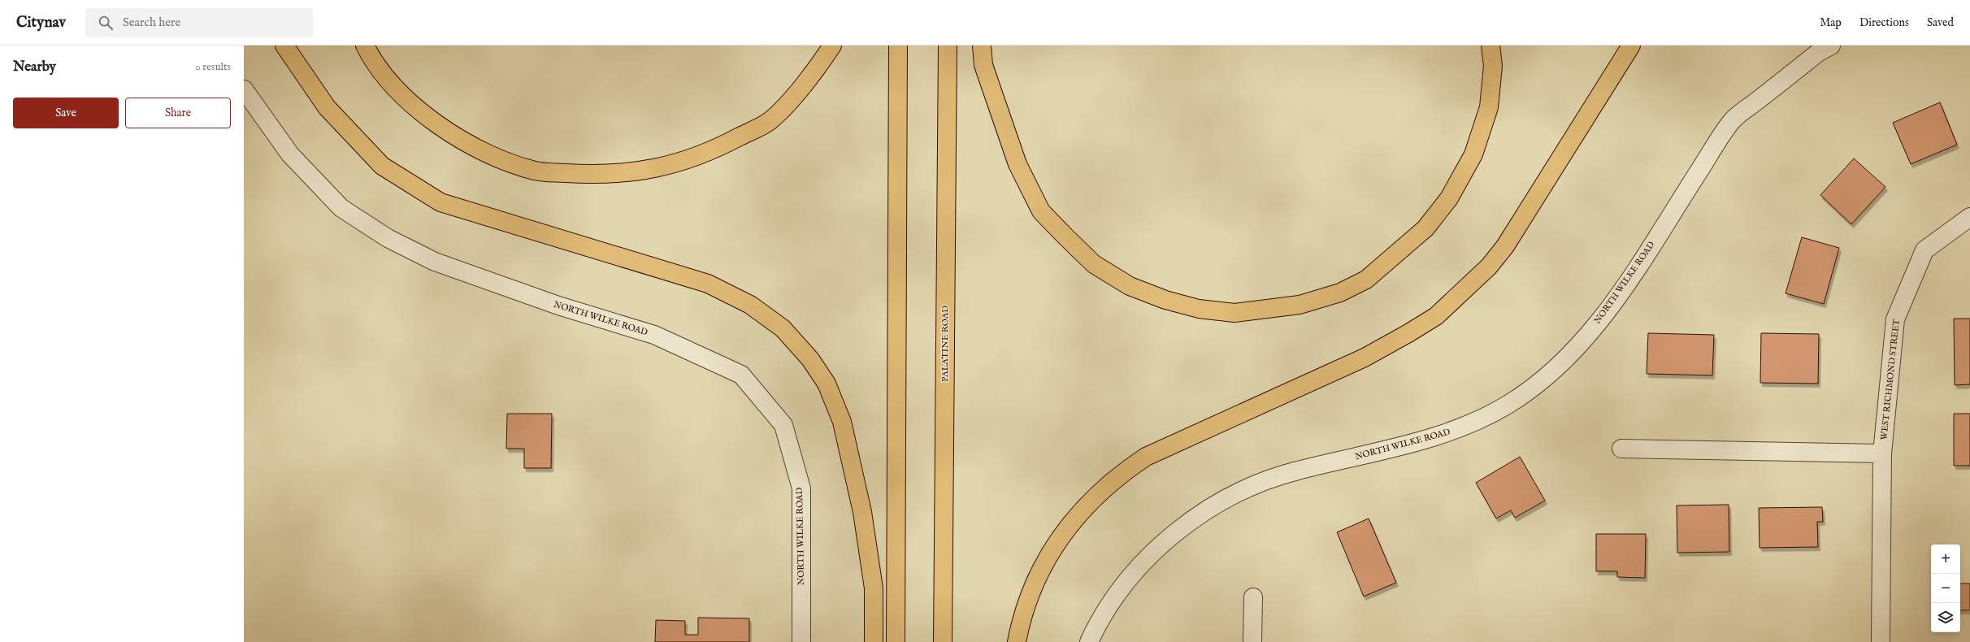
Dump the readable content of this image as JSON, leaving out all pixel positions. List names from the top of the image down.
{
  "streets": {
    "highway": ["PALATINE ROAD"],
    "street": ["NORTH WILKE ROAD", "WEST RICHMOND STREET"]
  },
  "page": {
    "header": "Citynav",
    "search": "Search here",
    "nav": ["Map", "Directions", "Saved"],
    "heading": ["Nearby", "0 results"],
    "buttons": ["Save", "Share"],
    "map_buttons": ["+", "−"]
  }
}
